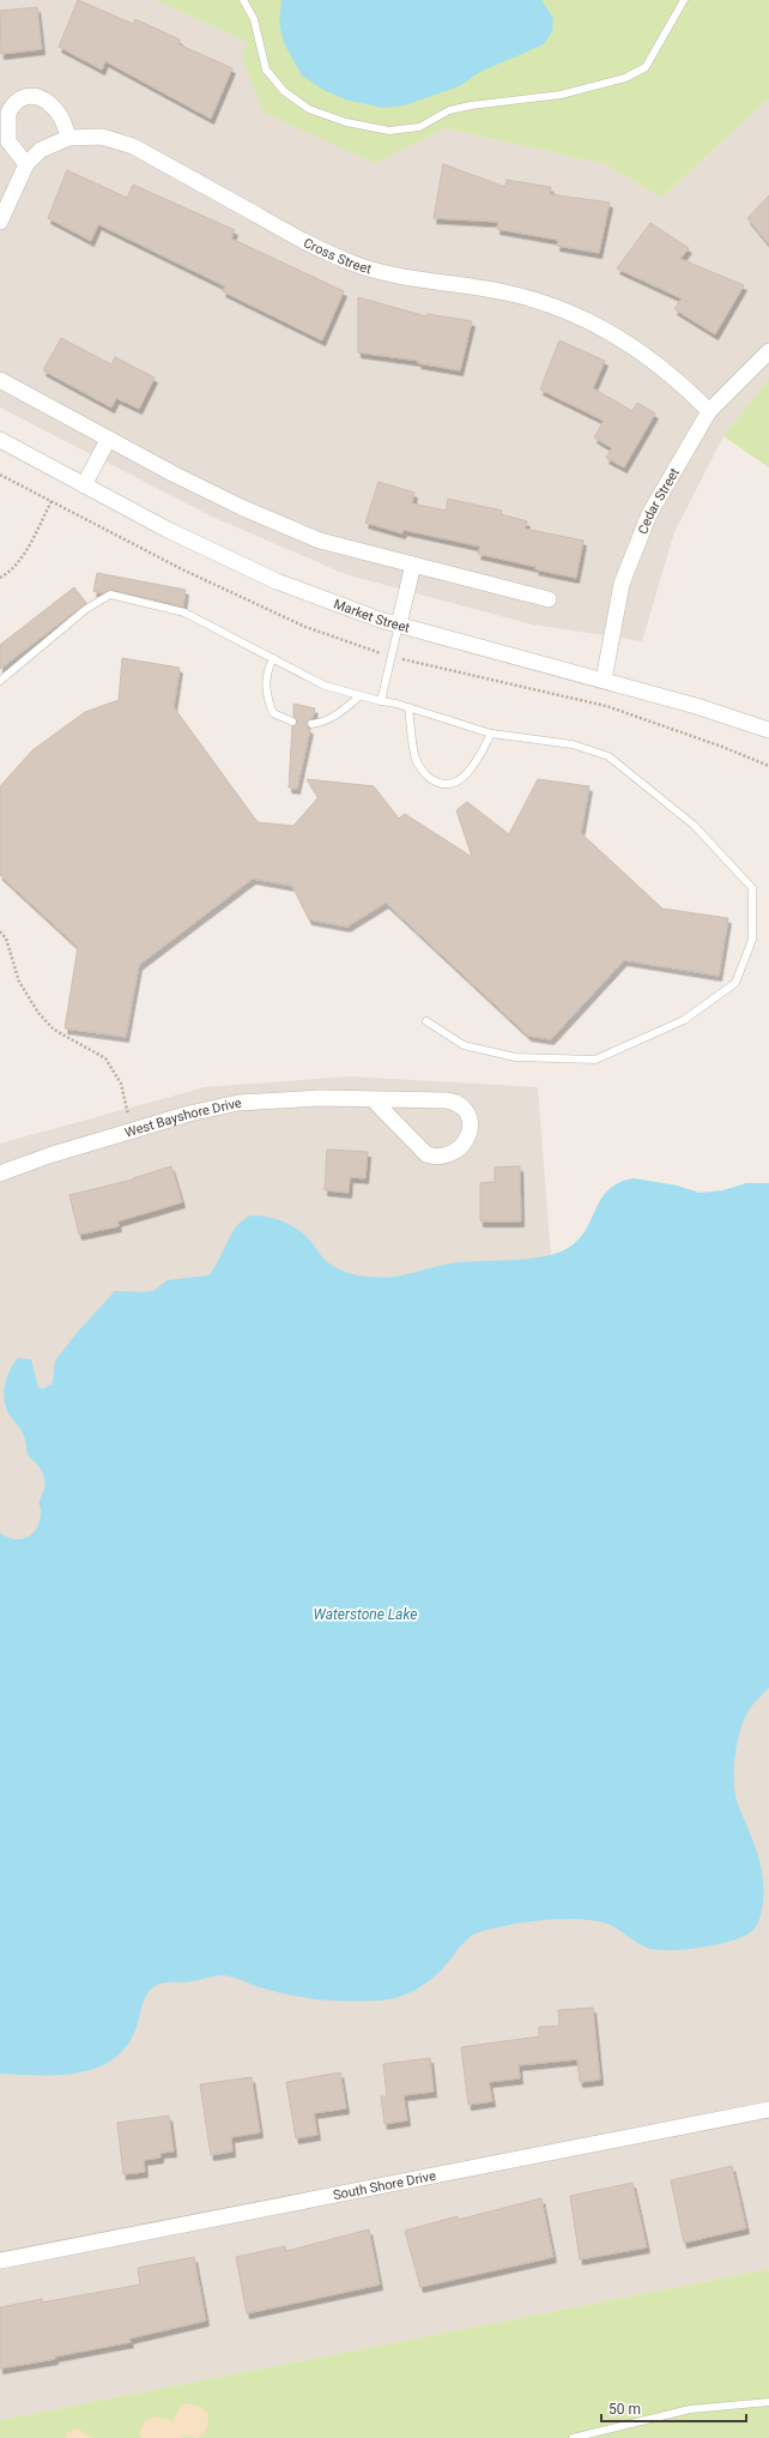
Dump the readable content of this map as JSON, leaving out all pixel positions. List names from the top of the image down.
{
  "streets": {
    "street": [
      "Cross Street",
      "Cedar Street",
      "Market Street",
      "West Bayshore Drive",
      "South Shore Drive"
    ]
  },
  "crossings": [
    ["Cross Street", "Cedar Street"],
    ["Cedar Street", "Market Street"]
  ],
  "water": ["Waterstone Lake"],
  "scale_bar": "50 m"
}
